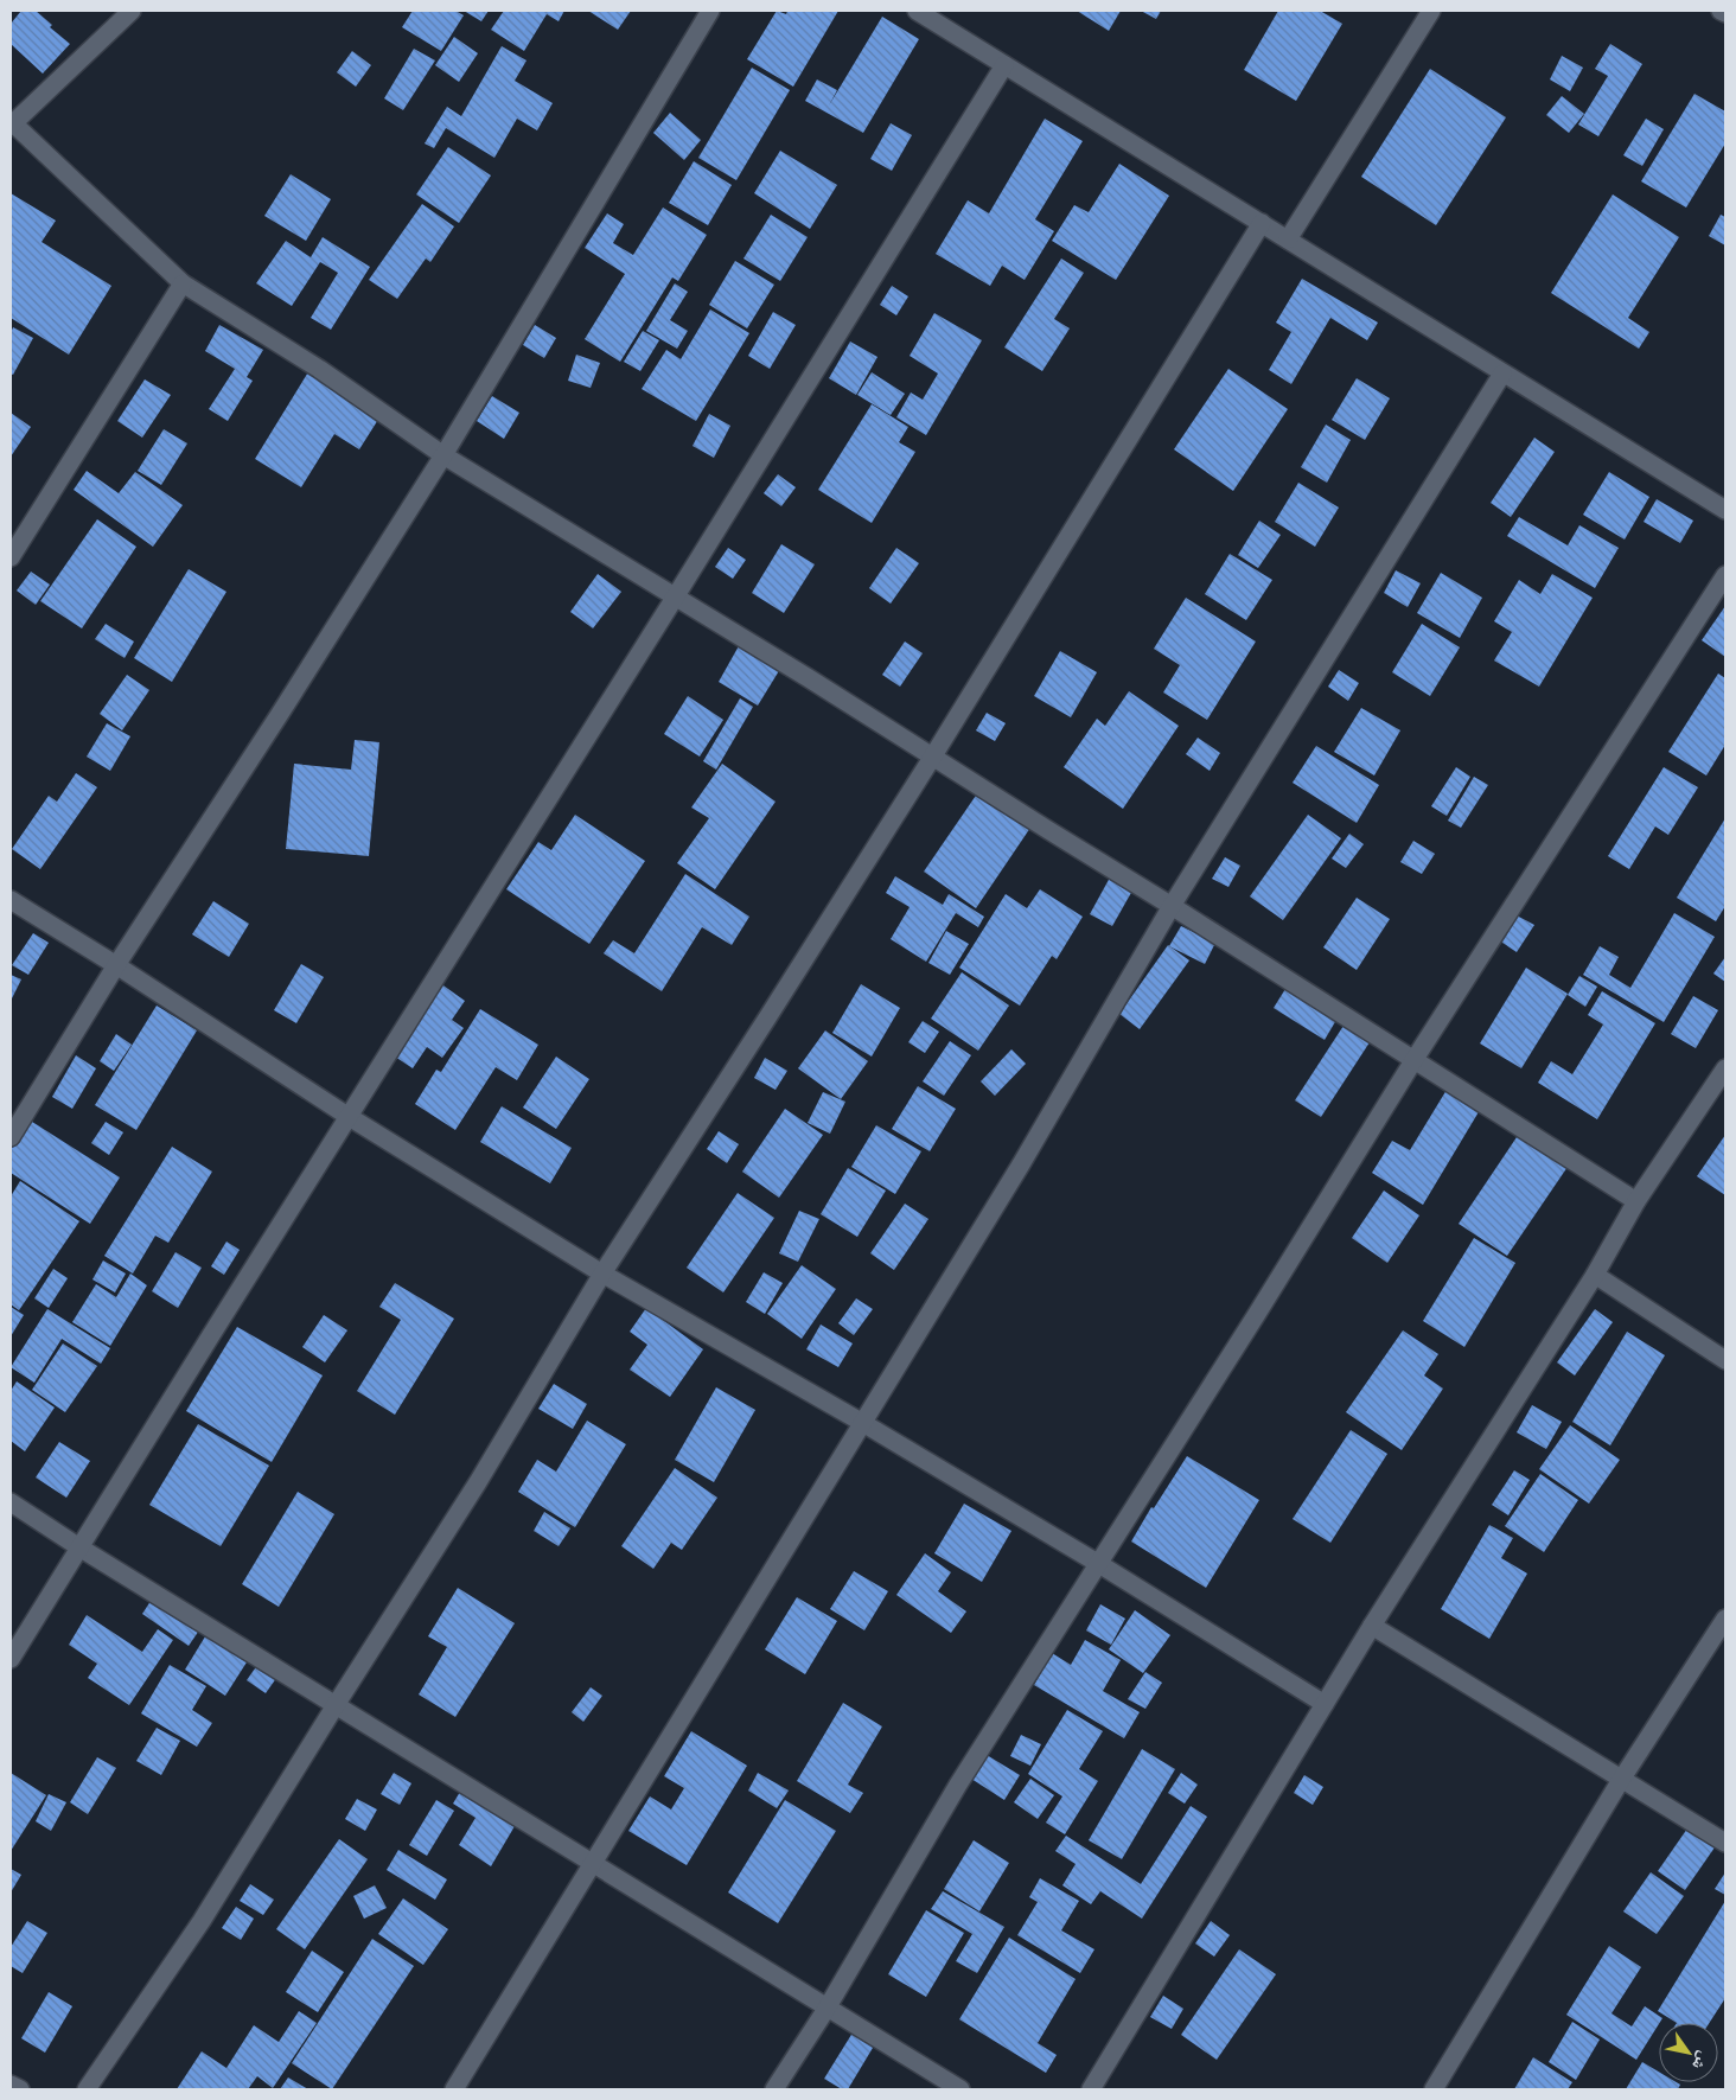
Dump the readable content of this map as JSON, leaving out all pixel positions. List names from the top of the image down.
{
  "north": "bottom right"
}
